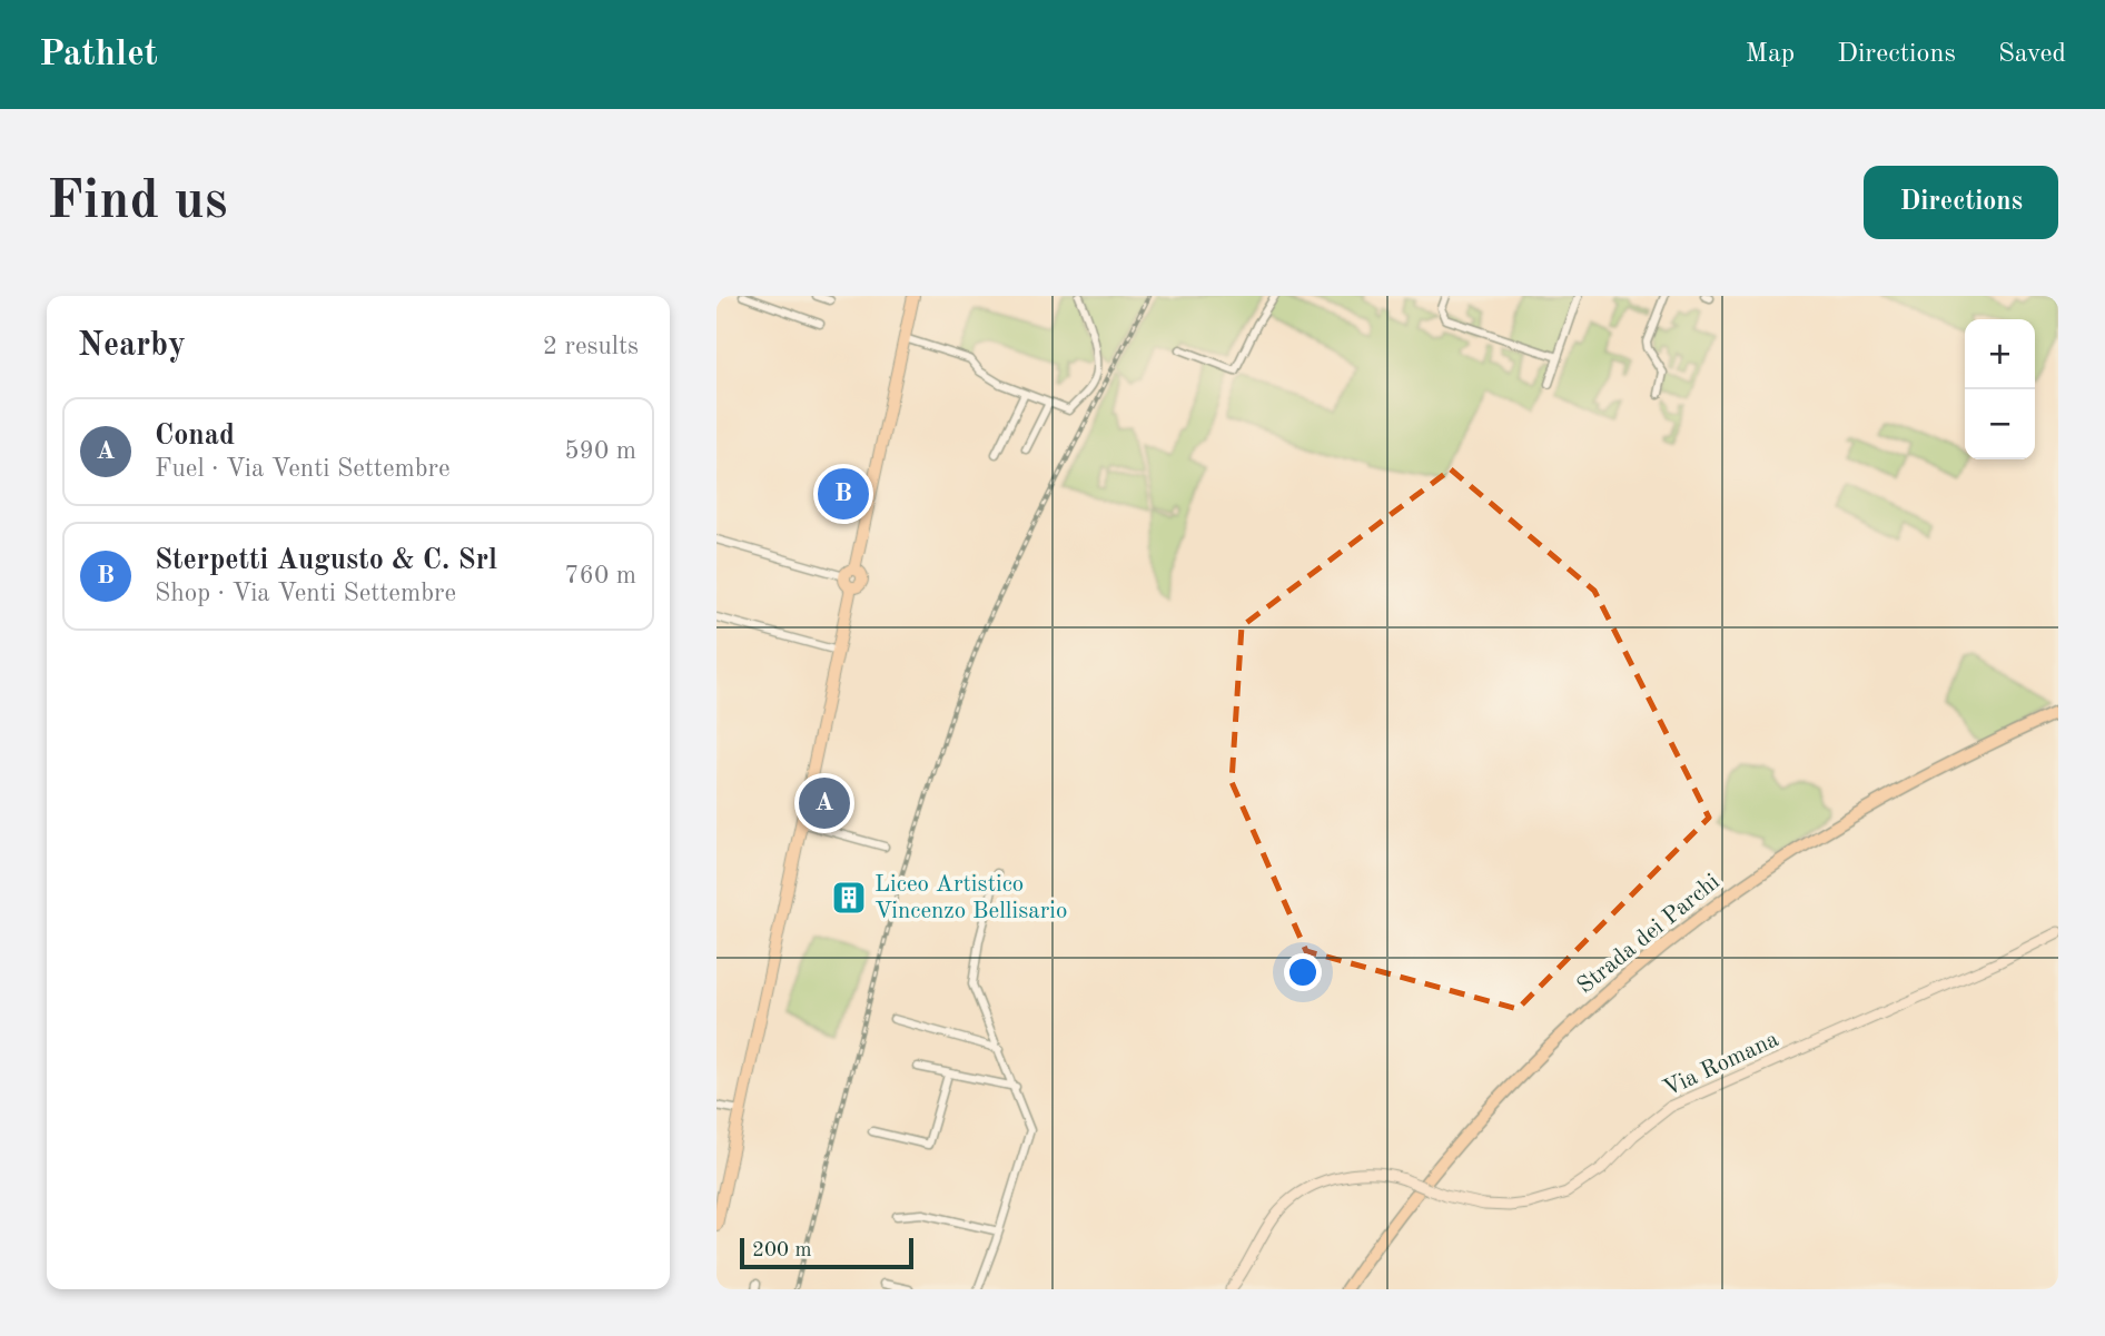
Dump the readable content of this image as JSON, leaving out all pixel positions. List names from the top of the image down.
{
  "streets": {
    "highway": ["Strada dei Parchi"],
    "main road": ["Via Romana"]
  },
  "places": {
    "building": ["Liceo Artistico Vincenzo Bellisario"]
  },
  "scale_bar": "200 m",
  "page": {
    "header": "Pathlet",
    "nav": ["Map", "Directions", "Saved"],
    "buttons": "Directions",
    "title": "Find us",
    "heading": ["Nearby", "2 results"],
    "map_buttons": ["+", "−"],
    "list": [
      {
        "mark": "A",
        "name": "Conad",
        "note": "Fuel · Via Venti Settembre",
        "value": "590 m"
      },
      {
        "mark": "B",
        "name": "Sterpetti Augusto & C. Srl",
        "note": "Shop · Via Venti Settembre",
        "value": "760 m"
      }
    ],
    "pins": ["B", "A"],
    "scale": "200 m"
  }
}
